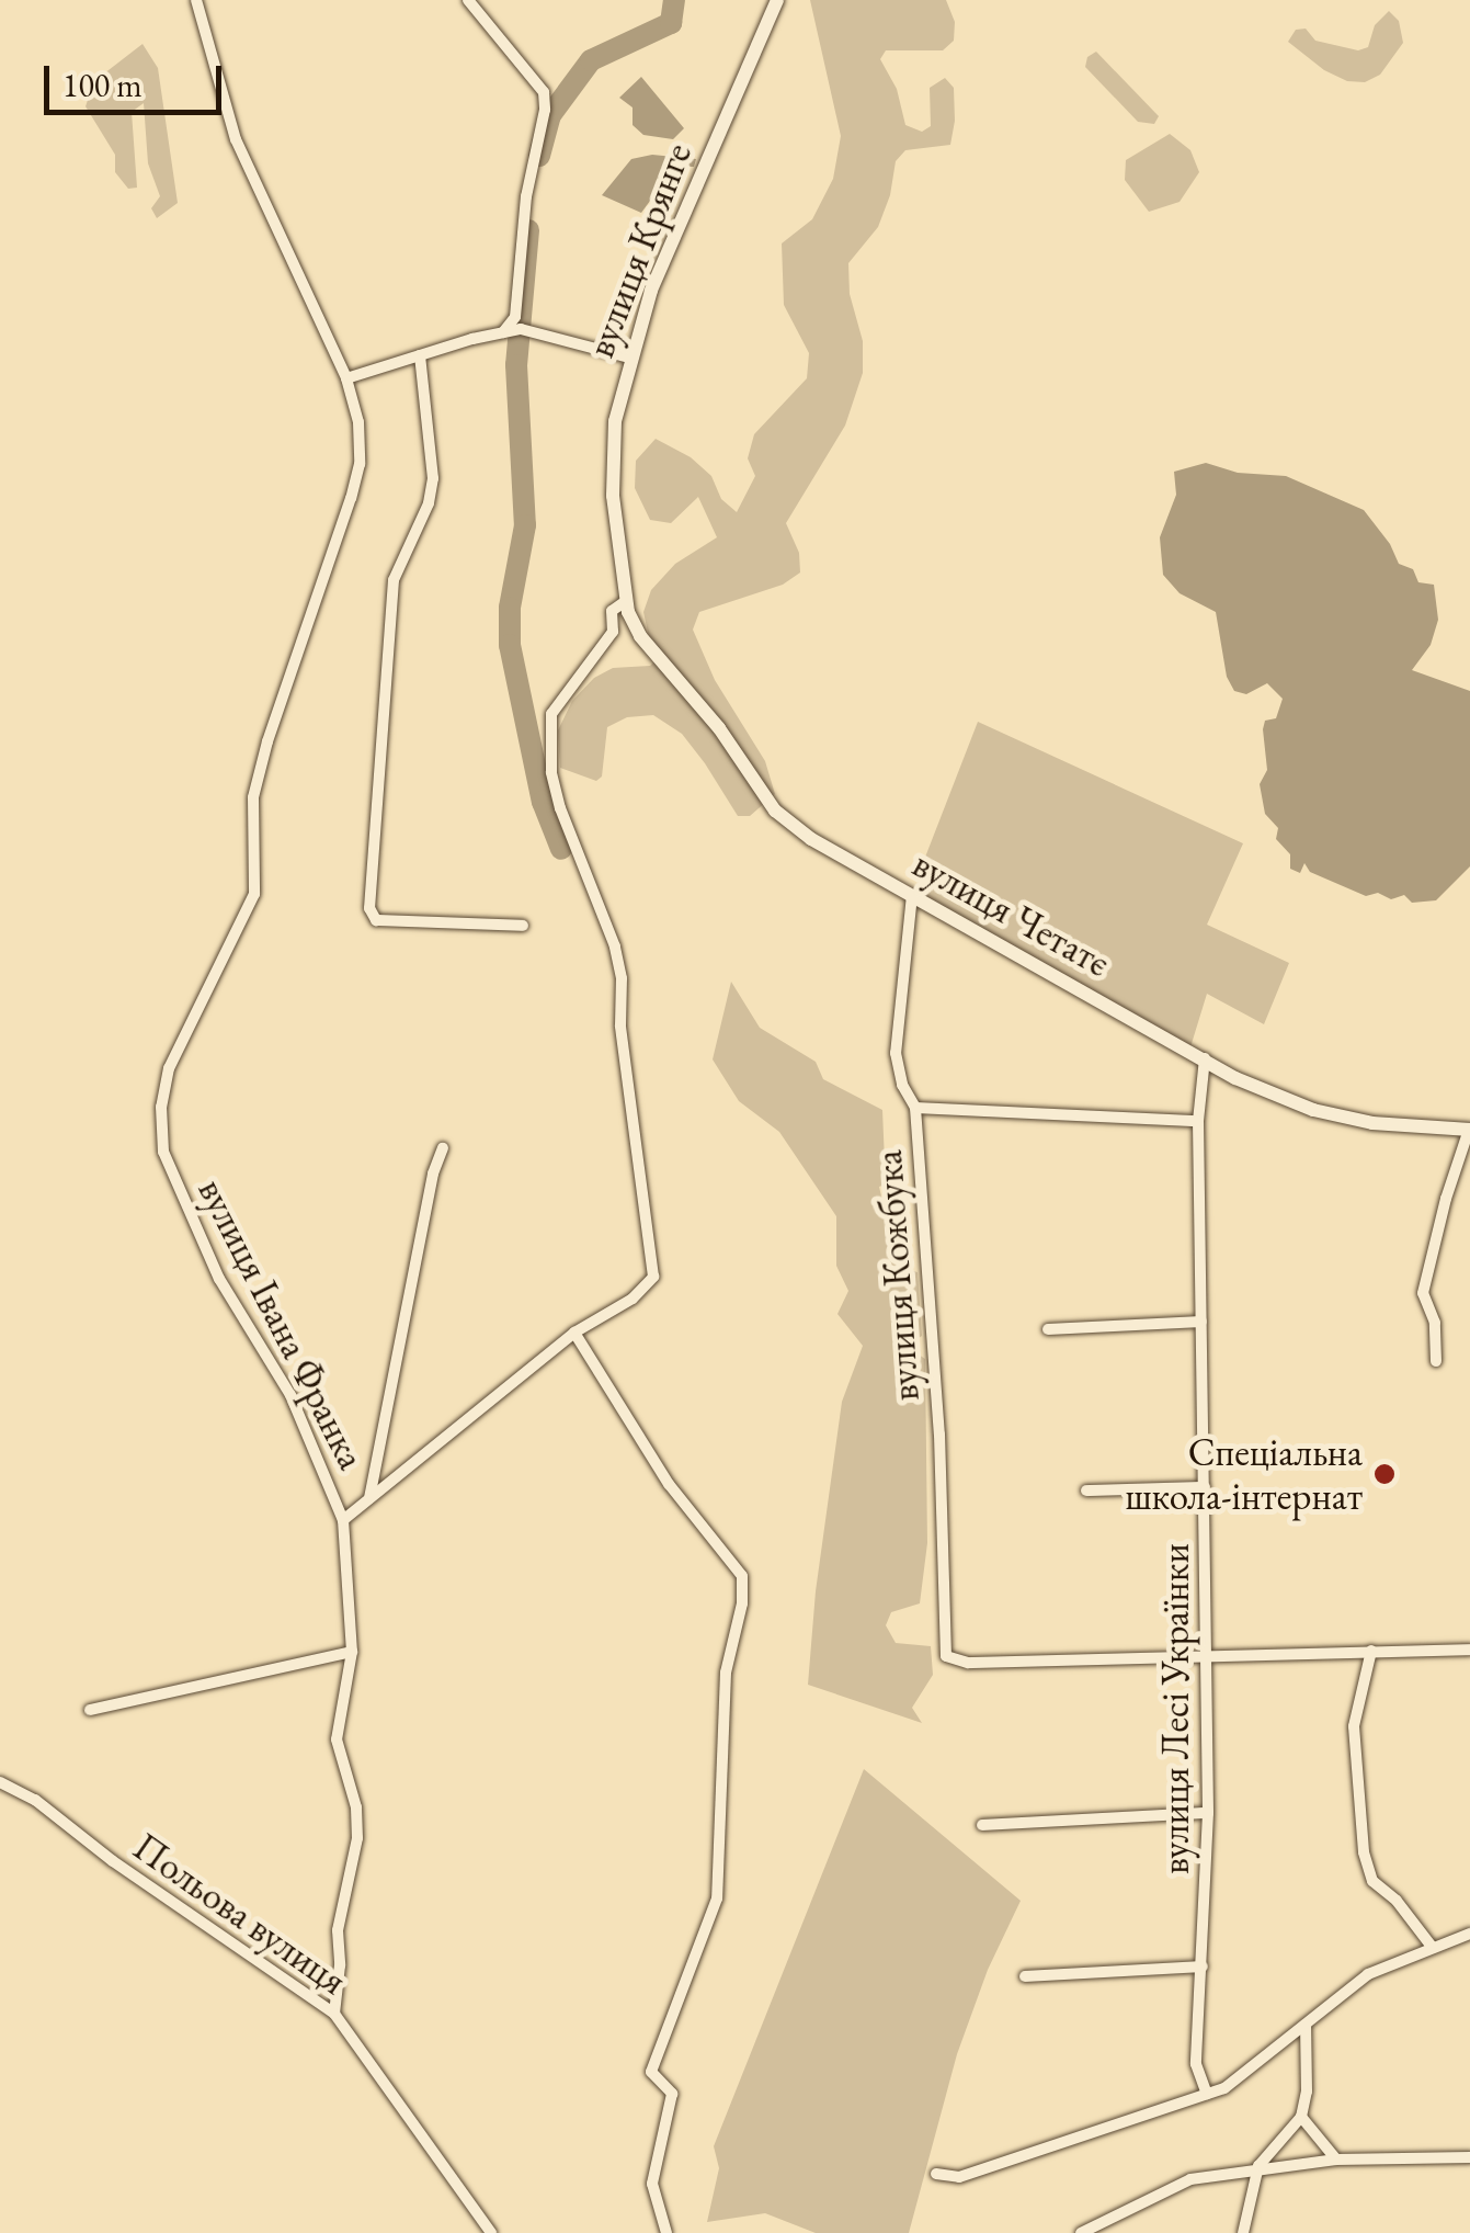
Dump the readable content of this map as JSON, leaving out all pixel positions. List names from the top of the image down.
{
  "streets": {
    "street": [
      "вулиця Крянге",
      "вулиця Четатє",
      "вулиця Кожбука",
      "вулиця Івана Франка",
      "вулиця Лесі Українки",
      "Польова вулиця"
    ]
  },
  "crossings": [
    ["вулиця Крянге", "вулиця Четатє"],
    ["вулиця Четатє", "вулиця Кожбука"],
    ["вулиця Четатє", "вулиця Лесі Українки"],
    ["вулиця Кожбука", "вулиця Лесі Українки"],
    ["вулиця Івана Франка", "Польова вулиця"]
  ],
  "places": ["Спеціальна школа-інтернат"],
  "scale_bar": "100 m"
}
